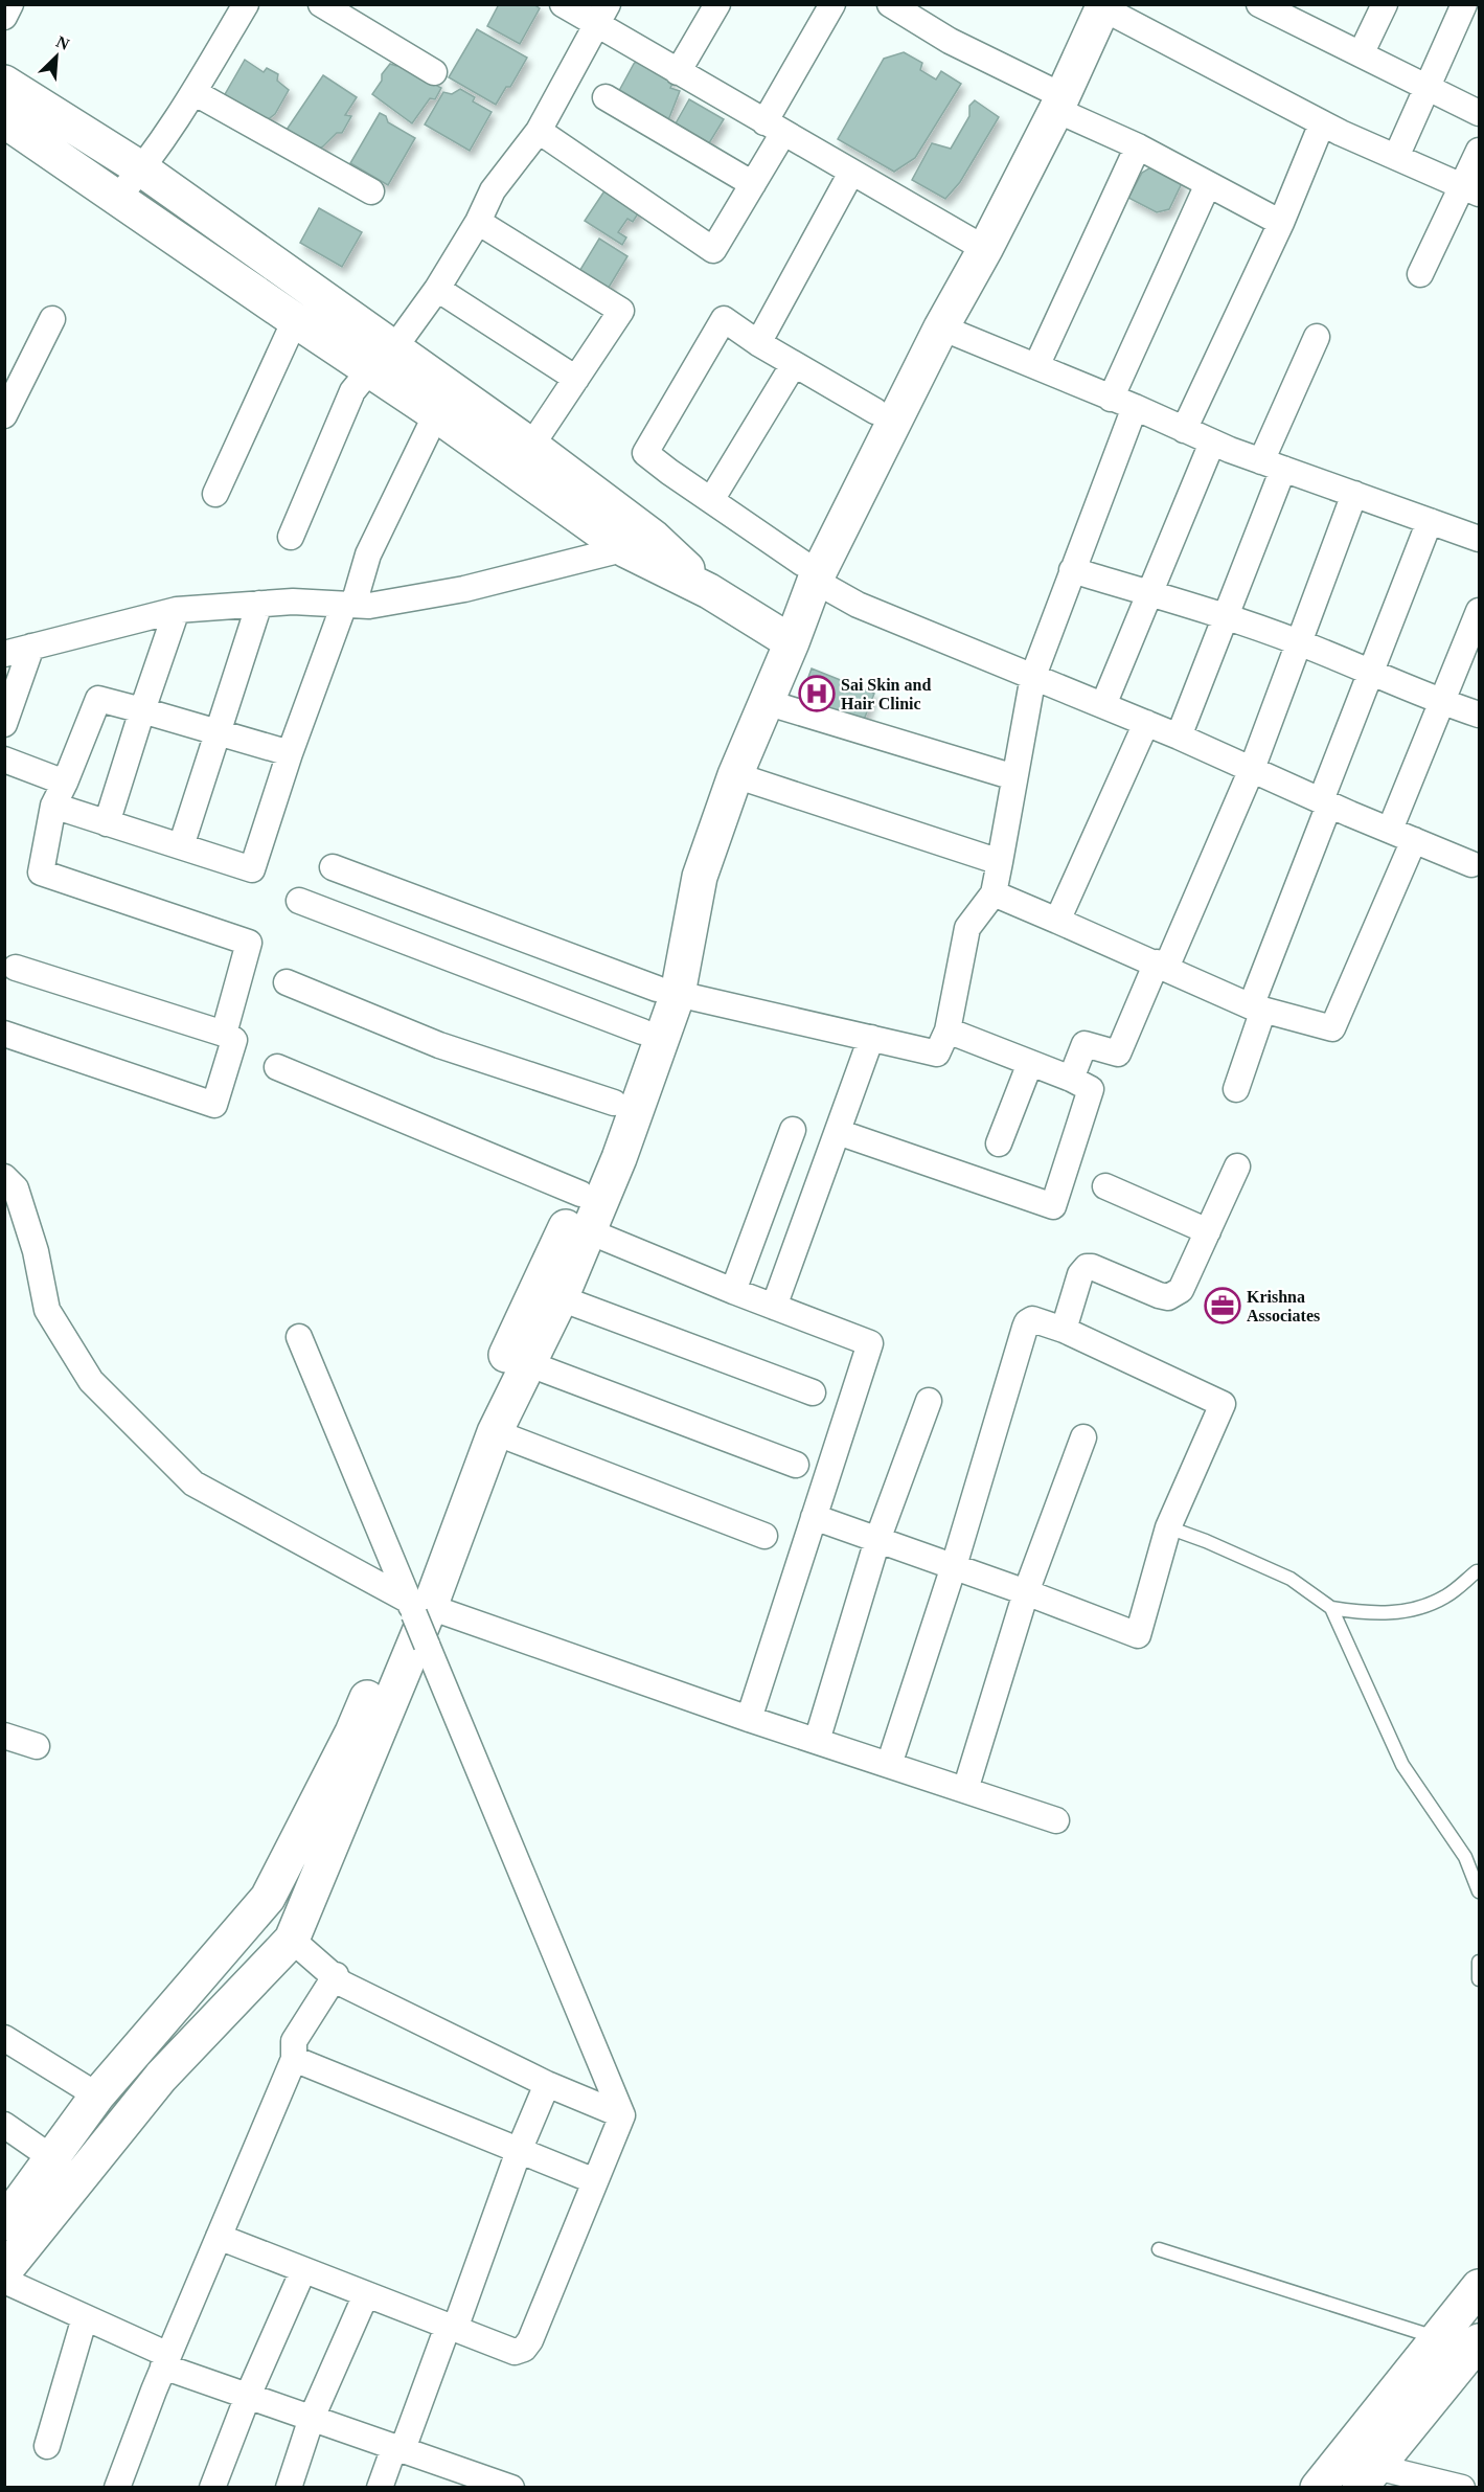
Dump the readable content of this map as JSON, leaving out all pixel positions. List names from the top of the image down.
{
  "places": {
    "hospital": ["Sai Skin and Hair Clinic"],
    "office": ["Krishna Associates"]
  },
  "north": "top right"
}
